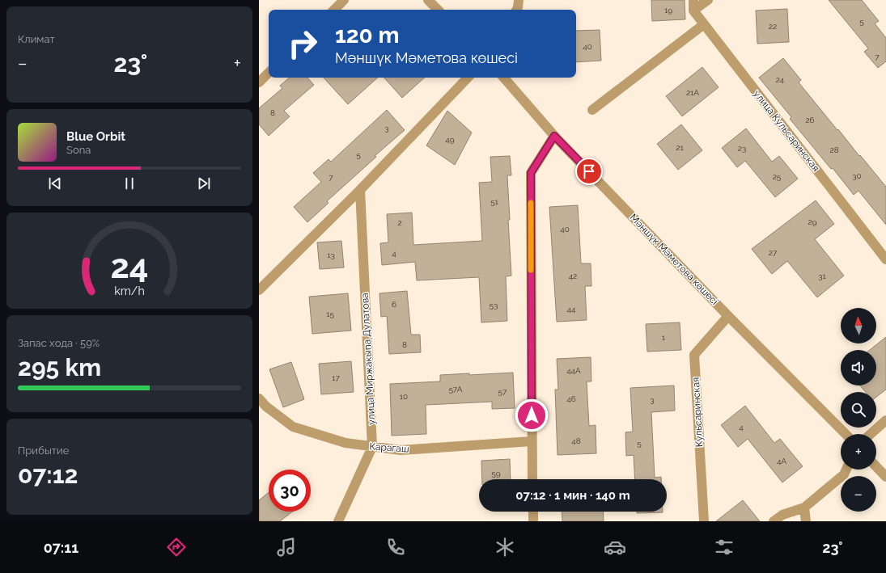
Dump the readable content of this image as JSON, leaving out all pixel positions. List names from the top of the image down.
{
  "streets": {
    "street": [
      "улица Кульсаринская",
      "Мәншүк Мәметова көшесі",
      "улица Миржакыпа Дулатова",
      "Кульсаринская",
      "Карагаш"
    ]
  },
  "crossings": [
    ["Мәншүк Мәметова көшесі", "Кульсаринская"],
    ["улица Миржакыпа Дулатова", "Карагаш"]
  ],
  "house_numbers": [
    "19",
    "5",
    "22",
    "40",
    "7",
    "24",
    "21А",
    "8",
    "26",
    "3",
    "49",
    "21",
    "23",
    "28",
    "5",
    "30",
    "25",
    "7",
    "51",
    "29",
    "2",
    "40",
    "27",
    "4",
    "13",
    "42",
    "31",
    "6",
    "53",
    "44",
    "15",
    "1",
    "8",
    "44А",
    "17",
    "57А",
    "57",
    "10",
    "46",
    "3",
    "4",
    "48",
    "5",
    "4А",
    "59"
  ],
  "north": "top",
  "page": {
    "tile": [
      "Климат",
      ["Запас хода · 59%", "295 km"],
      ["Прибытие", "07:12"]
    ],
    "turn": ["120 m", "Мәншүк Мәметова көшесі"],
    "heat": ["−", "23°", "+"],
    "song": ["Blue Orbit", "Sona"],
    "map_buttons": ["+", "−"],
    "limit": "30",
    "trip": "07:12 · 1 мин · 140 m",
    "tabs": ["07:11", "23°"],
    "gauge": ["24", "km/h"]
  }
}
